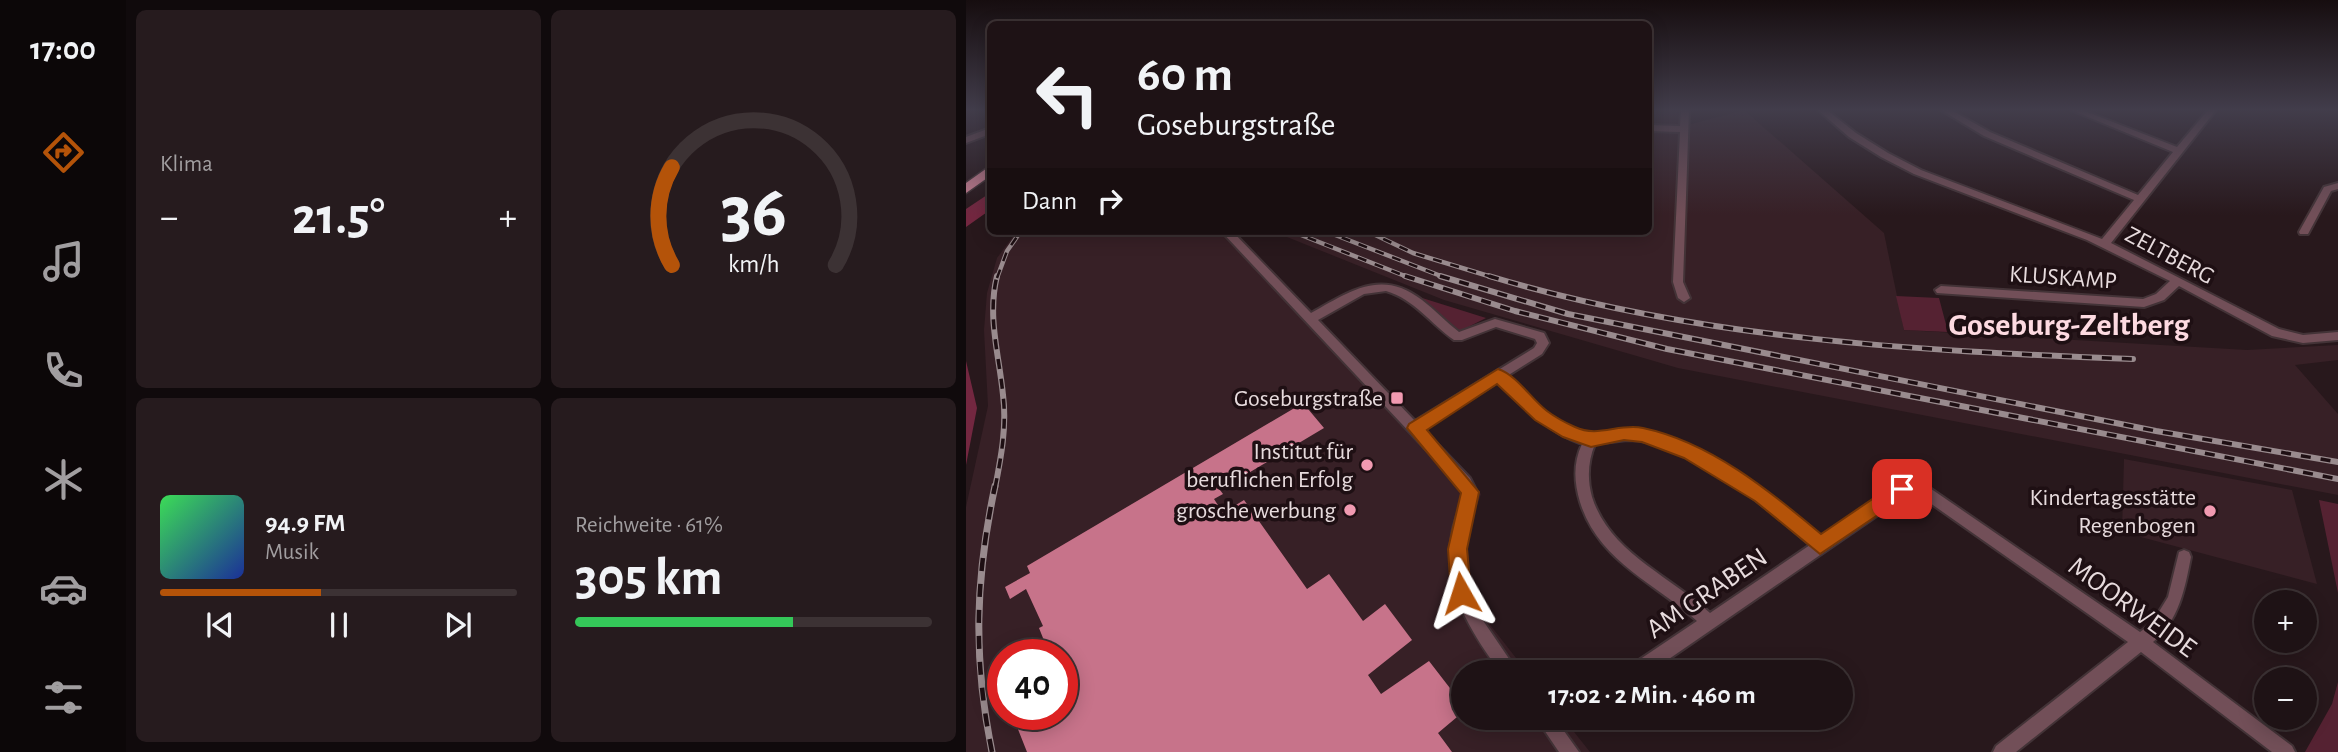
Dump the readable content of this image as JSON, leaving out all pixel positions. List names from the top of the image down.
{
  "streets": {
    "street": [
      "ZELTBERG",
      "KLUSKAMP",
      "AM GRABEN",
      "MOORWEIDE"
    ]
  },
  "crossings": [
    ["ZELTBERG", "KLUSKAMP"],
    ["AM GRABEN", "MOORWEIDE"]
  ],
  "districts": ["Goseburg-Zeltberg"],
  "places": {
    "transit": ["Goseburgstraße"],
    "other": ["Institut für beruflichen Erfolg", "grosche werbung", "Kindertagesstätte Regenbogen"]
  },
  "page": {
    "tabs": "17:00",
    "tile": [
      "Klima",
      ["Reichweite · 61%", "305 km"]
    ],
    "turn": ["60 m", "Goseburgstraße"],
    "then": "Dann",
    "heat": ["−", "21.5°", "+"],
    "song": ["94.9 FM", "Musik"],
    "map_buttons": ["+", "−"],
    "limit": "40",
    "trip": "17:02 · 2 Min. · 460 m",
    "gauge": ["36", "km/h"]
  }
}
